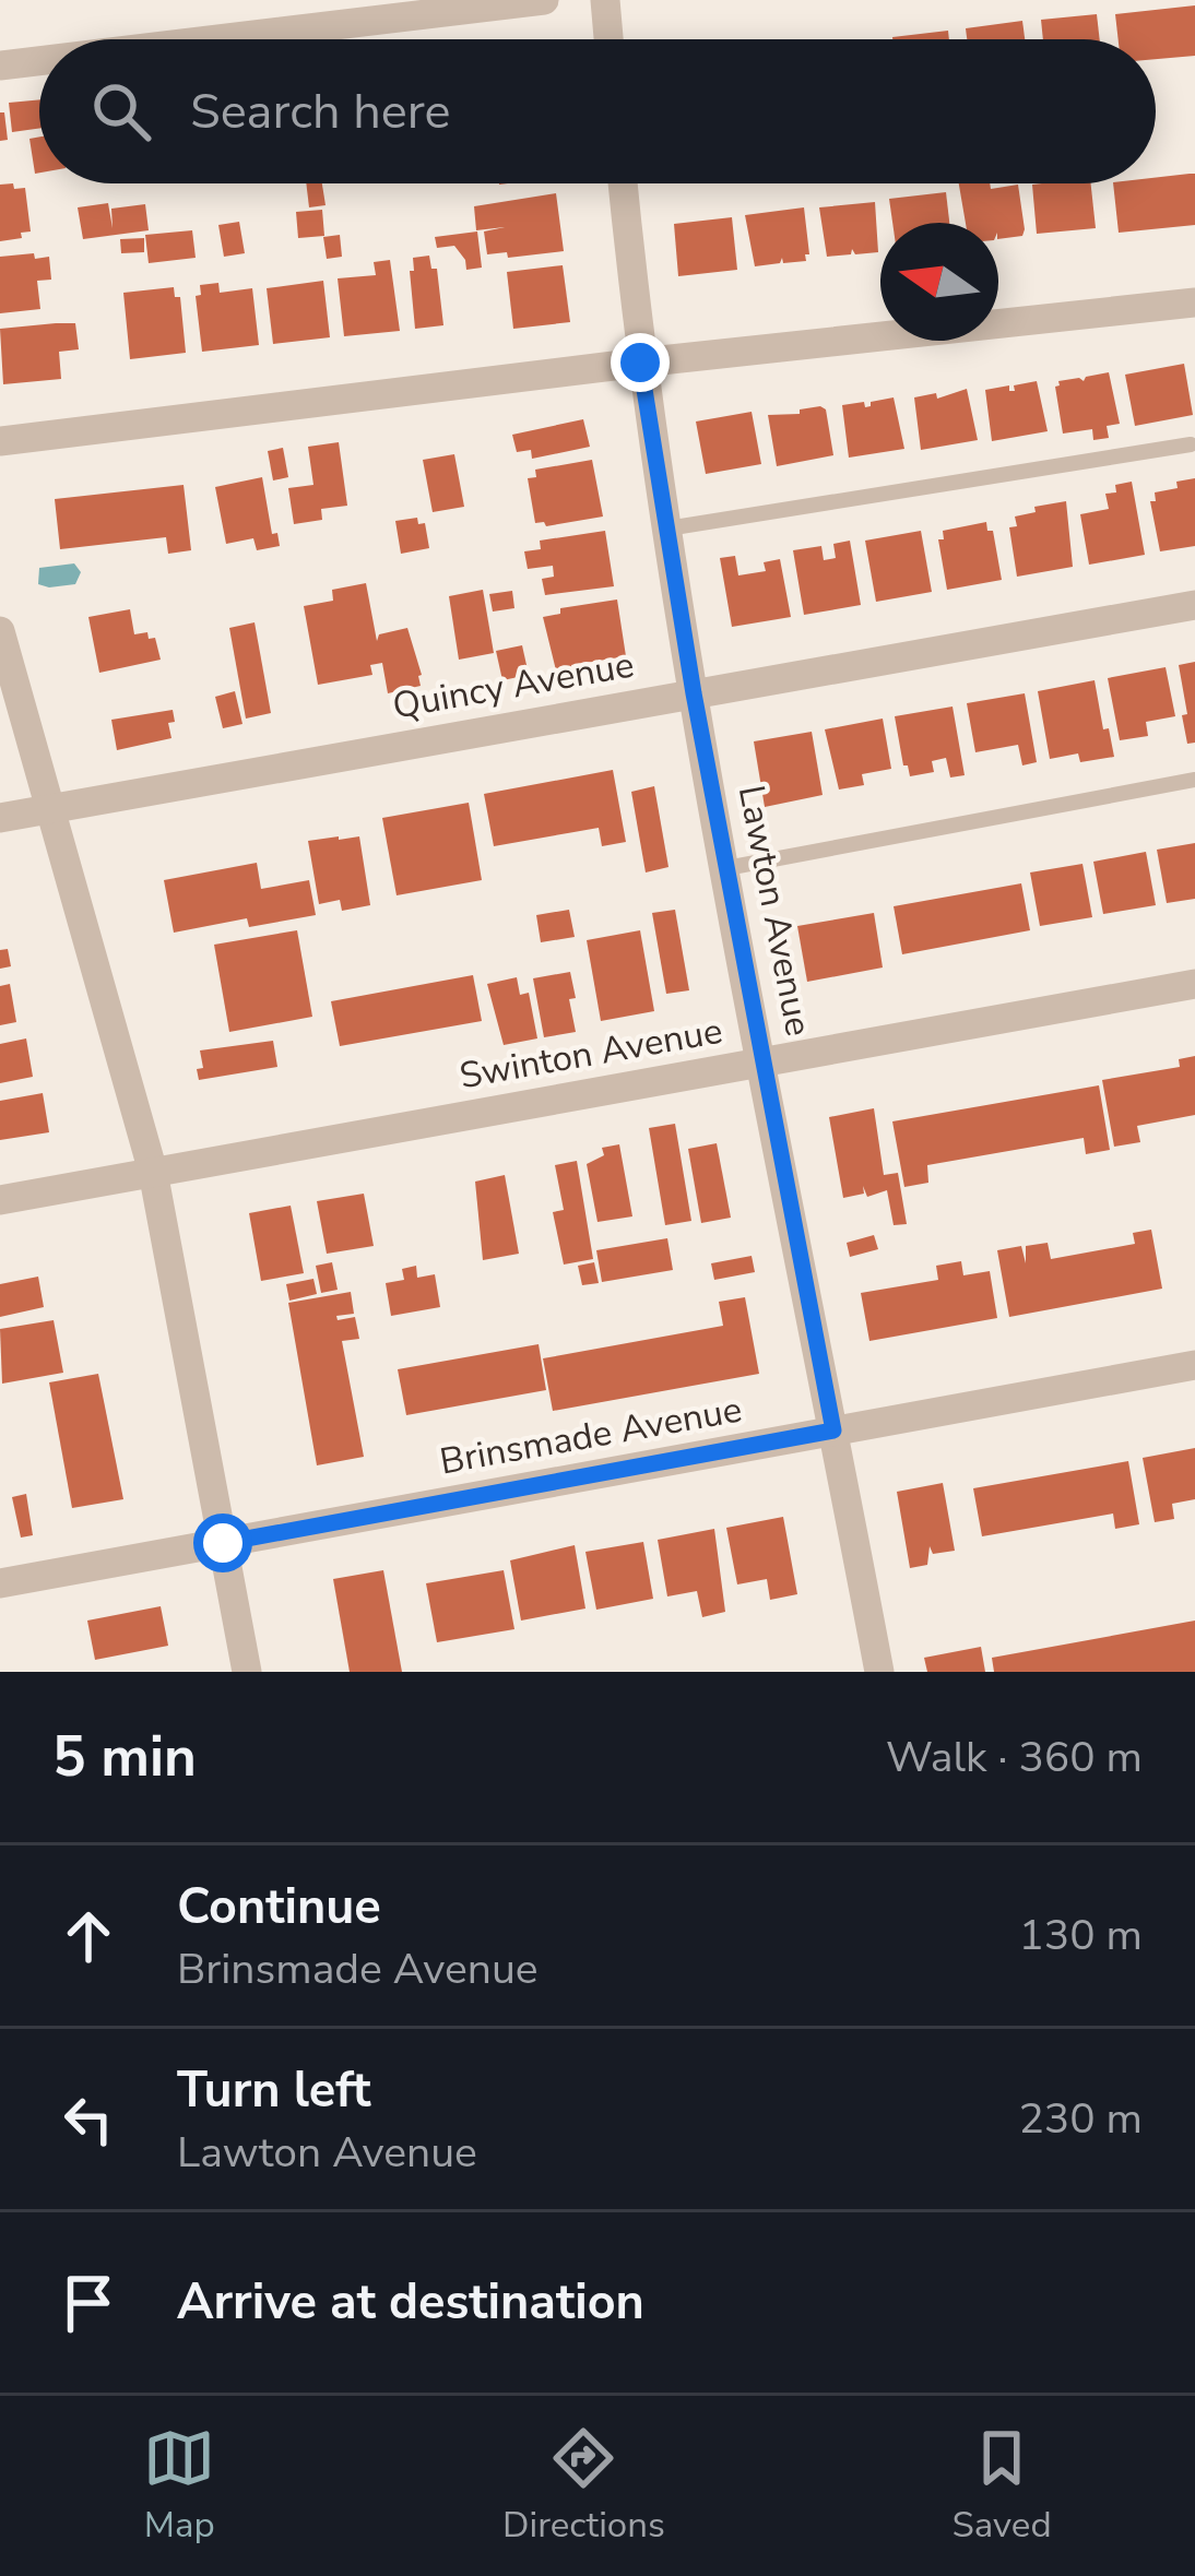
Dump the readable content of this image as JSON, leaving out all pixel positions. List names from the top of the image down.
{
  "streets": {
    "street": [
      "Quincy Avenue",
      "Lawton Avenue",
      "Swinton Avenue",
      "Brinsmade Avenue"
    ]
  },
  "crossings": [
    ["Quincy Avenue", "Lawton Avenue"],
    ["Lawton Avenue", "Swinton Avenue"],
    ["Lawton Avenue", "Brinsmade Avenue"]
  ],
  "north": "left",
  "page": {
    "search": "Search here",
    "heading": ["5 min", "Walk · 360 m"],
    "list": [
      ["Continue", "Brinsmade Avenue", "130 m"],
      ["Turn left", "Lawton Avenue", "230 m"],
      "Arrive at destination"
    ],
    "nav": ["Map", "Directions", "Saved"]
  }
}
